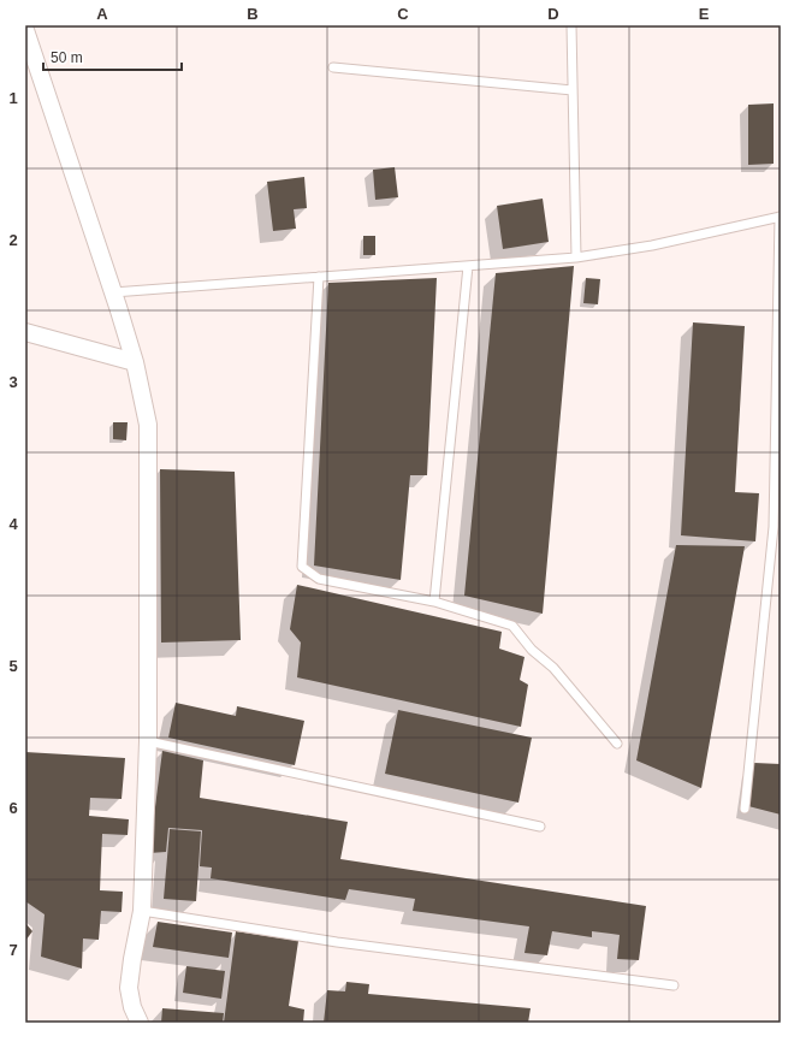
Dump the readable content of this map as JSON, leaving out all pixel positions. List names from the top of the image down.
{
  "scale_bar": "50 m",
  "grid": {
    "columns": [
      "A",
      "B",
      "C",
      "D",
      "E"
    ],
    "rows": [
      "1",
      "2",
      "3",
      "4",
      "5",
      "6",
      "7"
    ]
  }
}
